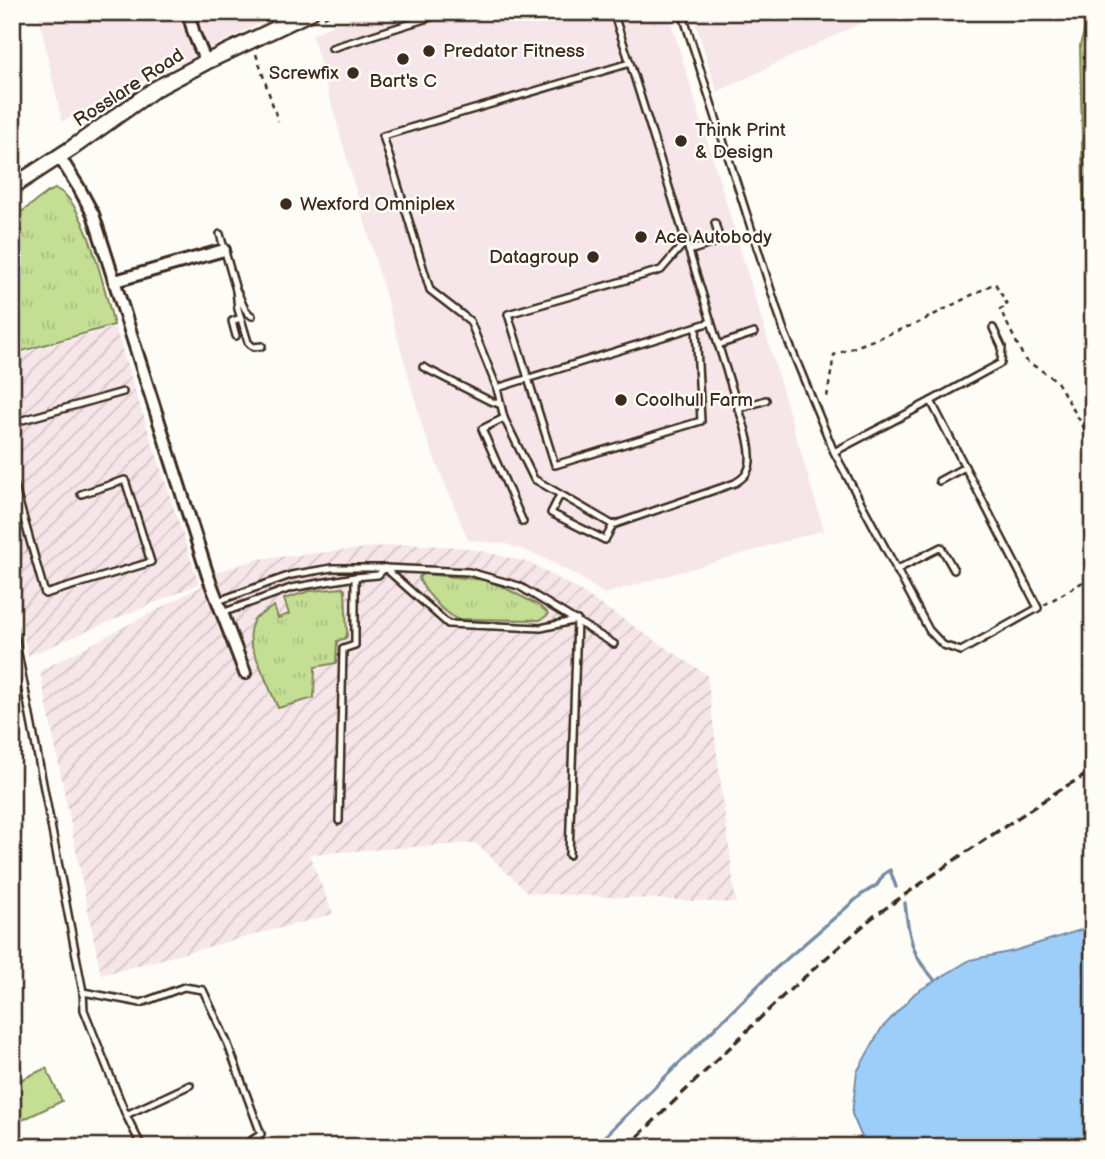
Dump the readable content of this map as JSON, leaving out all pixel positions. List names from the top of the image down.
{
  "streets": {
    "main road": ["Rosslare Road"]
  },
  "places": [
    "Predator Fitness",
    "Bart's C",
    "Screwfix",
    "Think Print & Design",
    "Wexford Omniplex",
    "Ace Autobody",
    "Datagroup",
    "Coolhull Farm"
  ]
}
